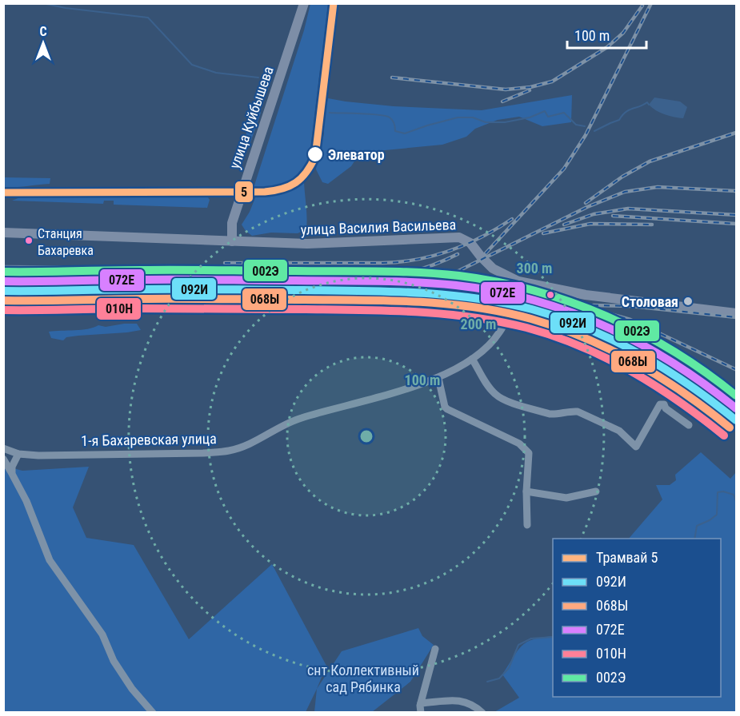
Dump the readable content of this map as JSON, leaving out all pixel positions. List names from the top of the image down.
{
  "streets": {
    "main road": ["улица Куйбышева", "улица Василия Васильева"],
    "street": ["1-я Бахаревская улица"]
  },
  "crossings": [
    ["улица Куйбышева", "улица Василия Васильева"],
    ["улица Василия Васильева", "1-я Бахаревская улица"]
  ],
  "parks": ["снт Коллективный сад Рябинка"],
  "places": ["Элеватор", "Станция Бахаревка", "Столовая"],
  "lines": [
    "tram line 5",
    "transit line 002Э",
    "transit line 072Е",
    "transit line 092И",
    "transit line 068Ы",
    "transit line 010Н"
  ],
  "legend": [
    "Трамвай 5",
    "092И",
    "068Ы",
    "072Е",
    "010Н",
    "002Э"
  ],
  "scale_bar": "100 m",
  "north": "top",
  "rings": ["300 m", "200 m", "100 m"]
}
